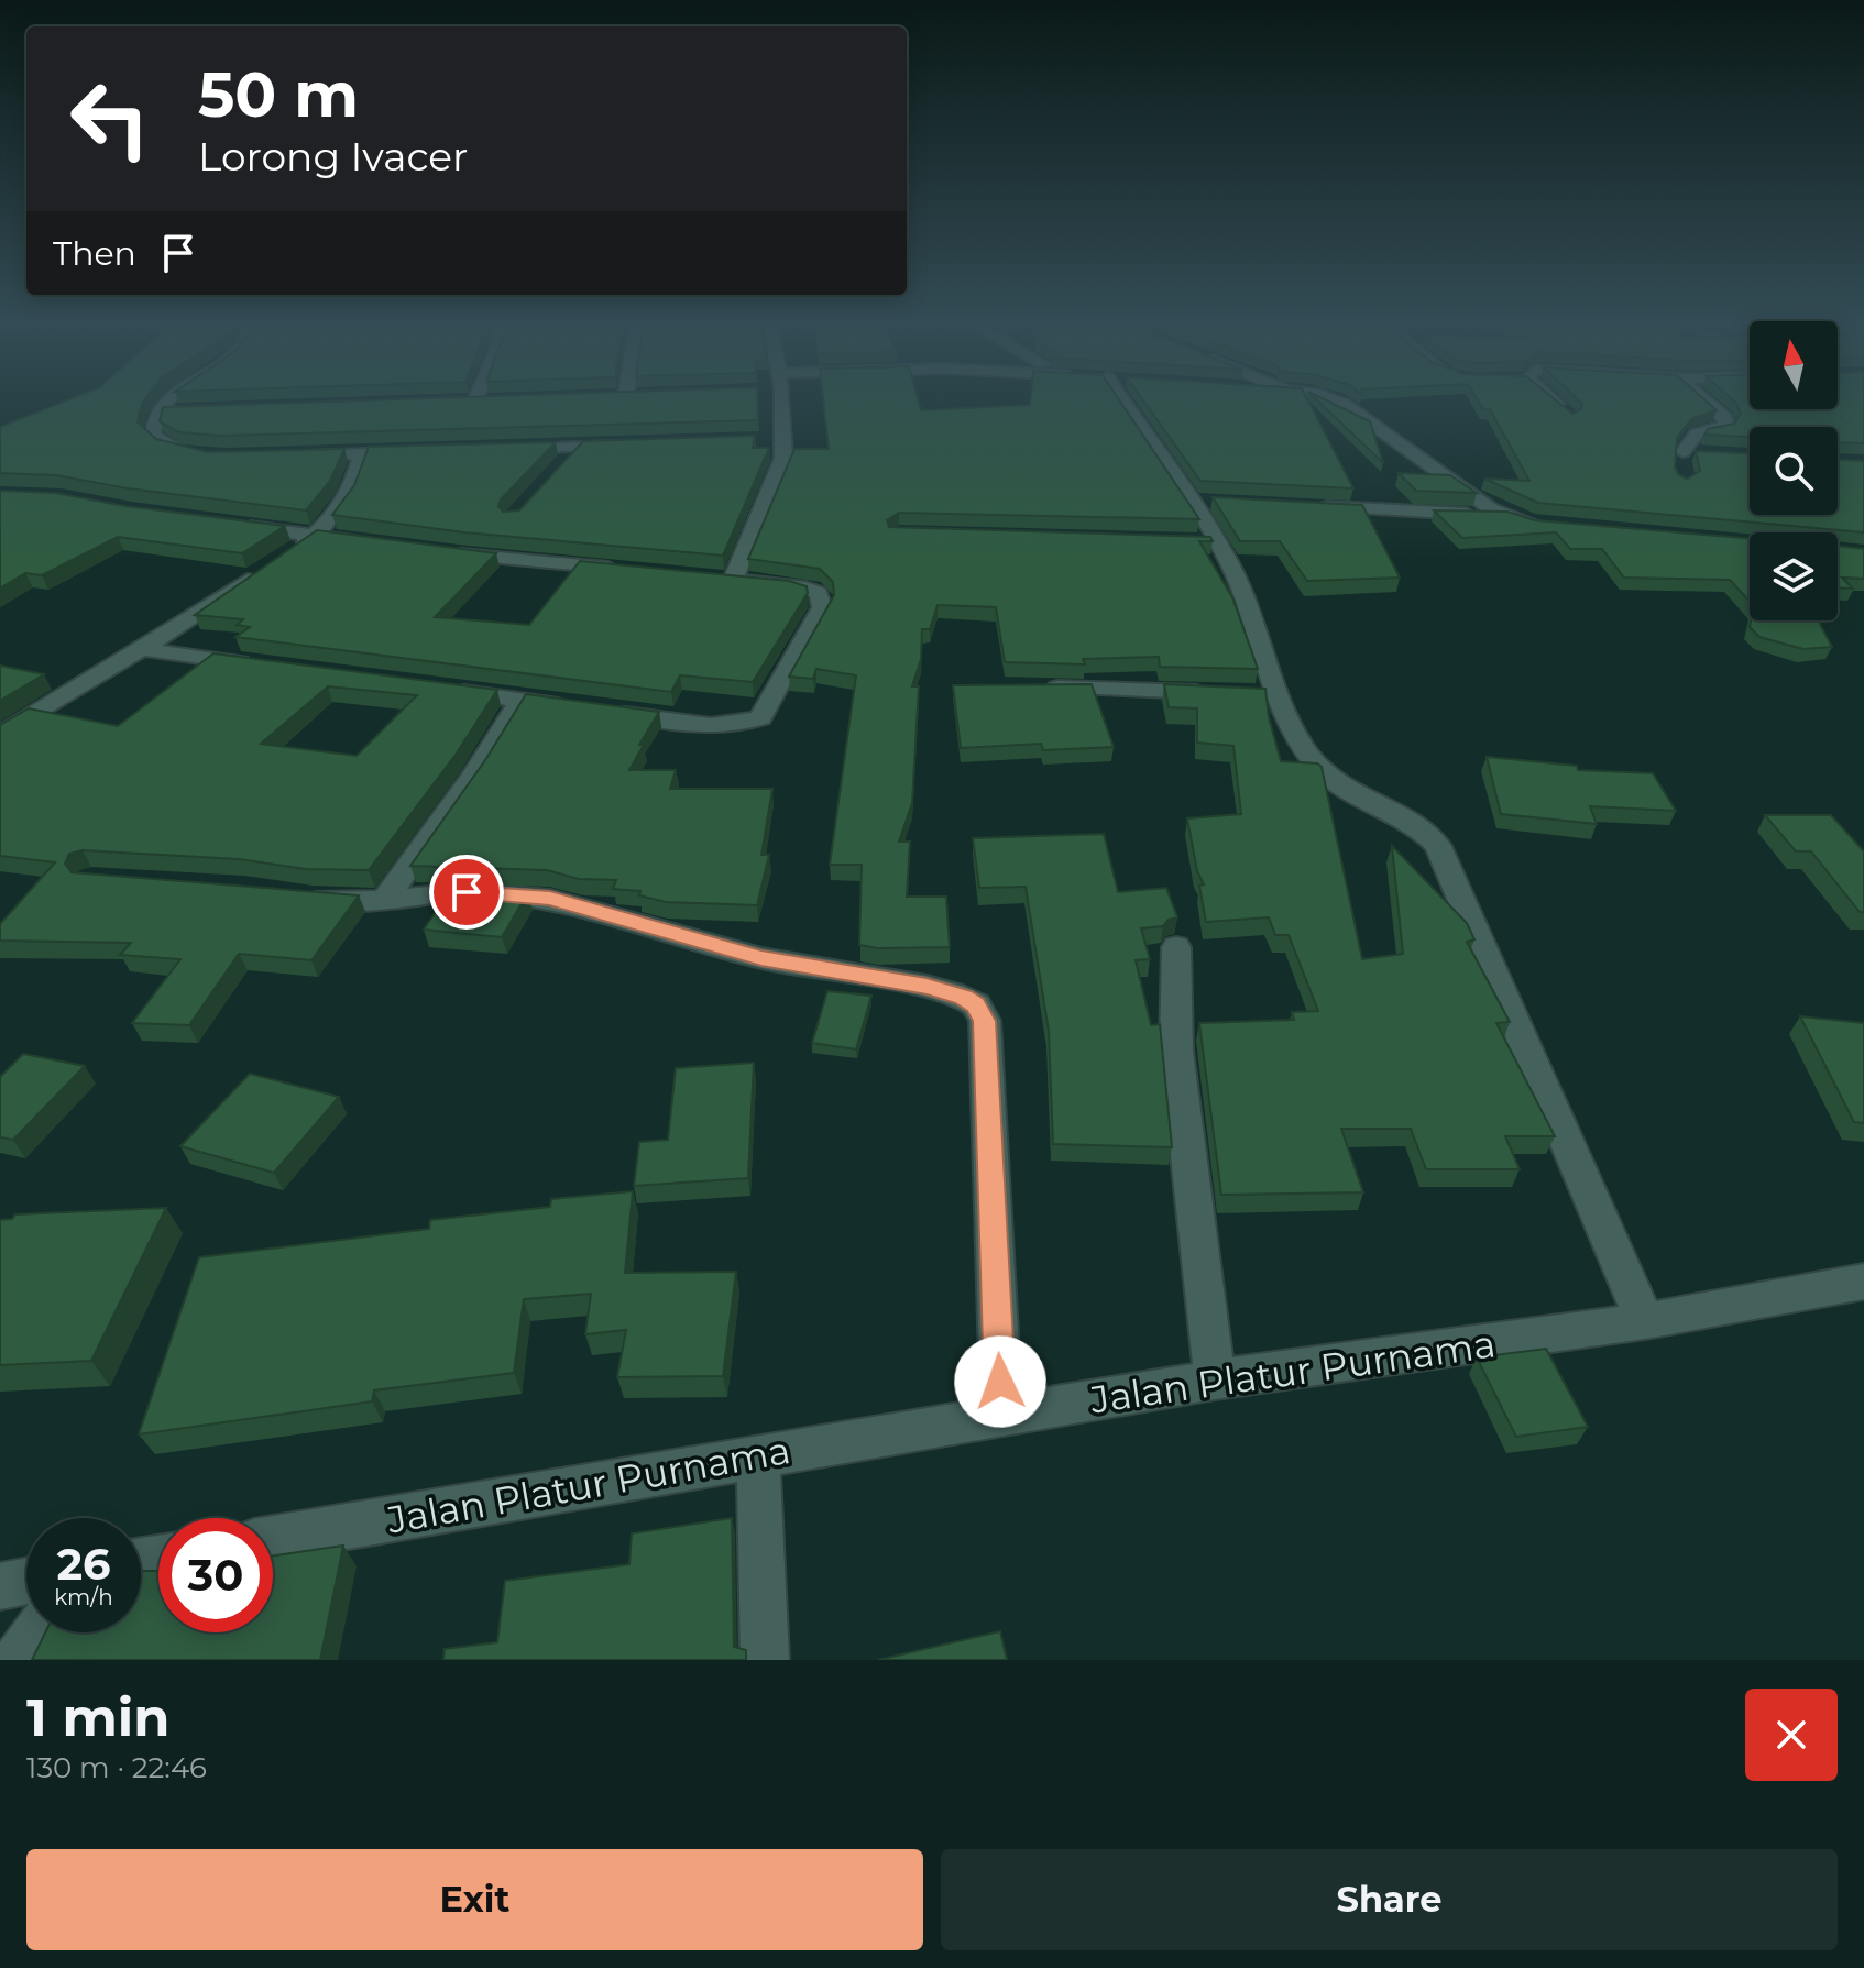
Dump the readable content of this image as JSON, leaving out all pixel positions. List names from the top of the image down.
{
  "streets": {
    "street": ["Jalan Platur Purnama"]
  },
  "north": "top",
  "page": {
    "turn": ["50 m", "Lorong Ivacer"],
    "then": "Then",
    "speed": "26 km/h",
    "limit": "30",
    "heading": ["1 min", "130 m · 22:46"],
    "buttons": ["Exit", "Share"]
  }
}
